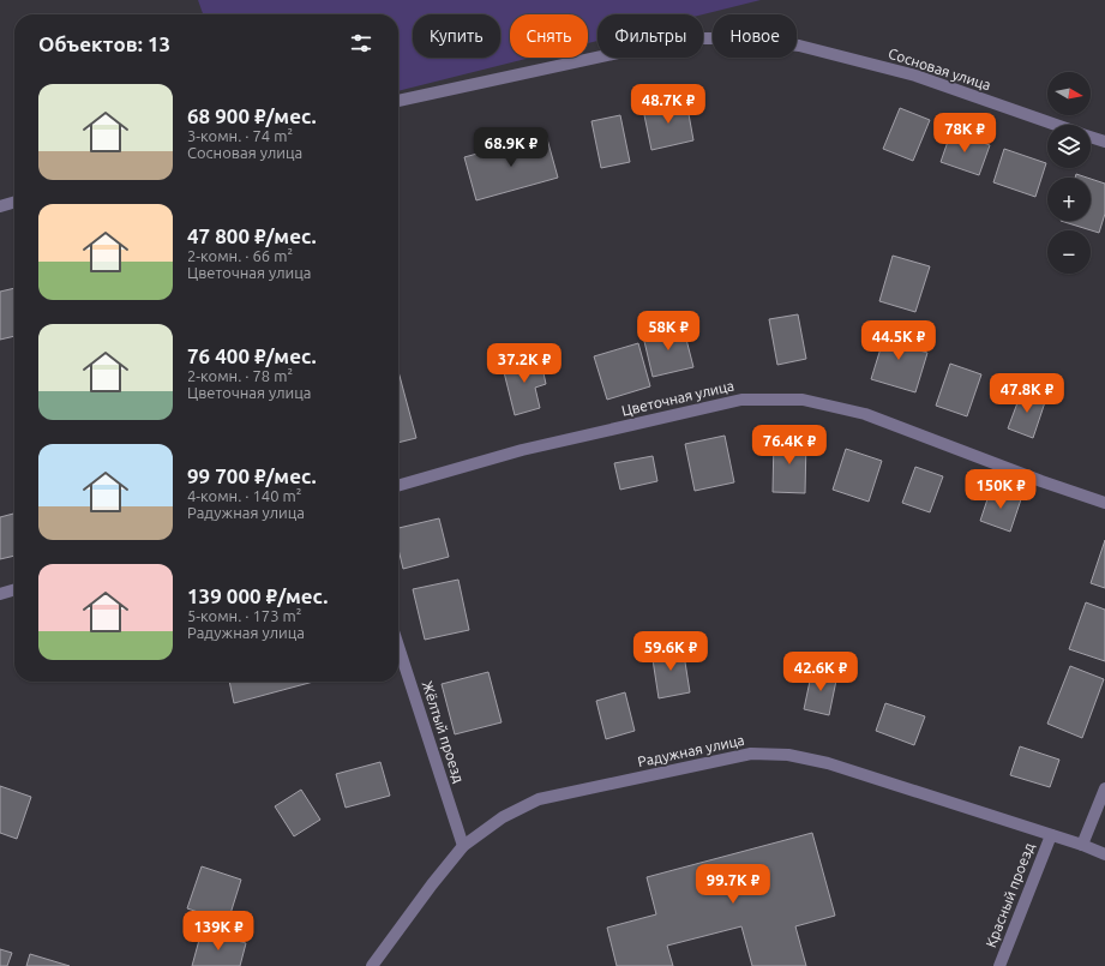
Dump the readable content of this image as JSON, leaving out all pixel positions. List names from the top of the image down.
{
  "streets": {
    "street": [
      "Сосновая улица",
      "Цветочная улица",
      "Жёлтый проезд",
      "Радужная улица",
      "Красный проезд"
    ]
  },
  "crossings": [
    ["Жёлтый проезд", "Радужная улица"],
    ["Радужная улица", "Красный проезд"]
  ],
  "north": "right",
  "page": {
    "chip": [
      "Купить",
      "Снять",
      "Фильтры",
      "Новое"
    ],
    "heading": "Объектов: 13",
    "map_buttons": ["+", "−"],
    "list": [
      {
        "name": "68 900 ₽/мес.",
        "note": "3-комн. · 74 m² · Сосновая улица"
      },
      {
        "name": "47 800 ₽/мес.",
        "note": "2-комн. · 66 m² · Цветочная улица"
      },
      {
        "name": "76 400 ₽/мес.",
        "note": "2-комн. · 78 m² · Цветочная улица"
      },
      {
        "name": "99 700 ₽/мес.",
        "note": "4-комн. · 140 m² · Радужная улица"
      },
      {
        "name": "139 000 ₽/мес.",
        "note": "5-комн. · 173 m² · Радужная улица"
      }
    ],
    "price": [
      "48.7K ₽",
      "78K ₽",
      "68.9K ₽",
      "58K ₽",
      "44.5K ₽",
      "37.2K ₽",
      "47.8K ₽",
      "76.4K ₽",
      "150K ₽",
      "59.6K ₽",
      "42.6K ₽",
      "99.7K ₽",
      "139K ₽"
    ]
  }
}
